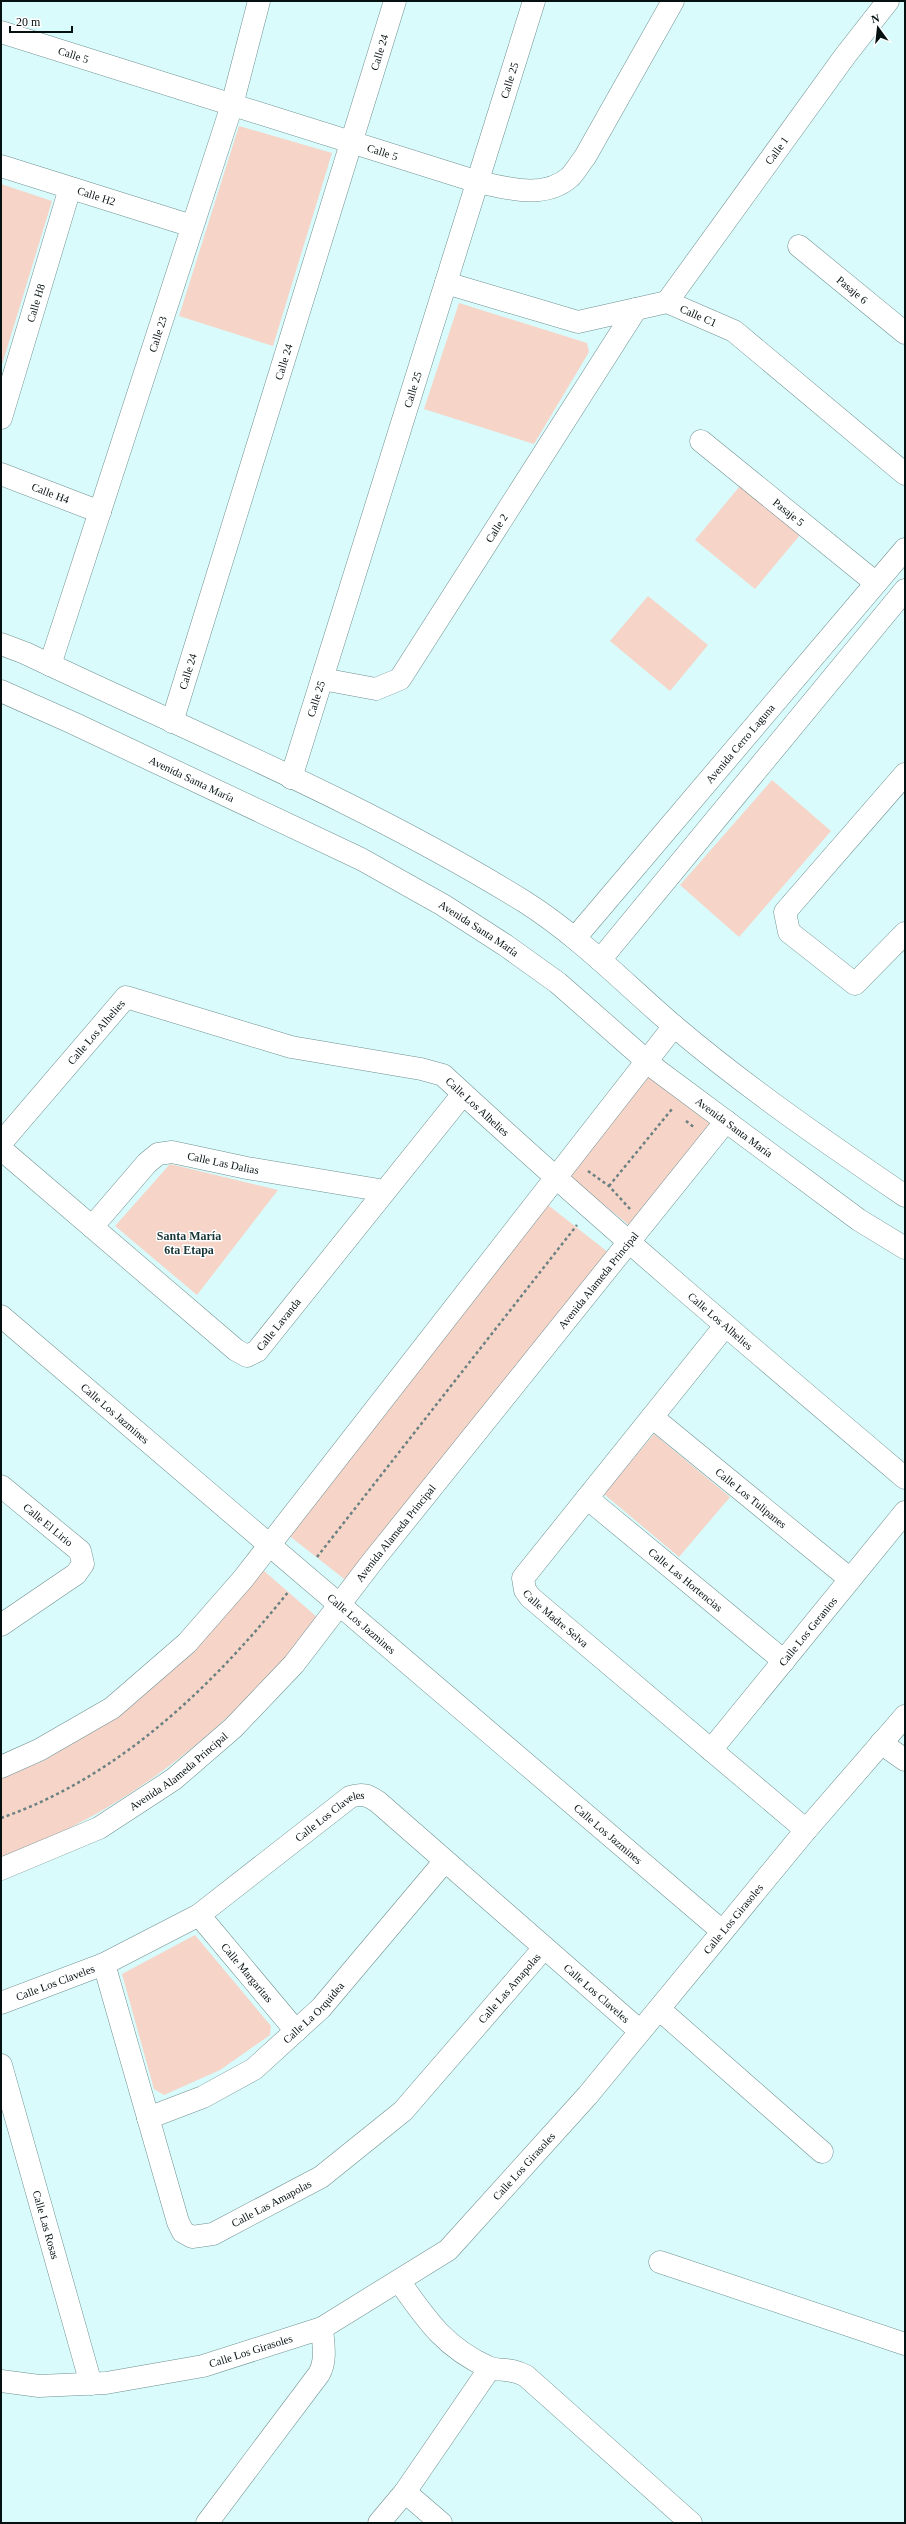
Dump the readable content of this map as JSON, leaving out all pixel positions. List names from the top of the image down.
{
  "streets": {
    "street": [
      "Calle 24",
      "Calle 5",
      "Calle 25",
      "Calle 1",
      "Calle H2",
      "Pasaje 6",
      "Calle H8",
      "Calle C1",
      "Calle 23",
      "Calle H4",
      "Pasaje 5",
      "Calle 2",
      "Avenida Cerro Laguna",
      "Avenida Santa María",
      "Calle Los Alhelies",
      "Calle Las Dalias",
      "Avenida Alameda Principal",
      "Calle Lavanda",
      "Calle Los Jazmines",
      "Calle Los Tulipanes",
      "Calle El Lirio",
      "Calle Las Hortencias",
      "Calle Madre Selva",
      "Calle Los Geranios",
      "Calle Los Claveles",
      "Calle Los Girasoles",
      "Calle Margaritas",
      "Calle Las Amapolas",
      "Calle La Orquidea",
      "Calle Las Rosas"
    ]
  },
  "crossings": [
    ["Calle 24", "Calle 5"],
    ["Calle 5", "Calle 25"],
    ["Calle 5", "Calle 23"],
    ["Calle 25", "Calle C1"],
    ["Calle 25", "Calle 2"],
    ["Calle 1", "Calle C1"],
    ["Calle H2", "Calle H8"],
    ["Calle H2", "Calle 23"],
    ["Calle C1", "Calle 2"],
    ["Calle 23", "Calle H4"],
    ["Pasaje 5", "Avenida Cerro Laguna"],
    ["Avenida Santa María", "Avenida Alameda Principal"],
    ["Calle Los Alhelies", "Avenida Alameda Principal"],
    ["Calle Los Alhelies", "Calle Lavanda"],
    ["Calle Los Alhelies", "Calle Madre Selva"],
    ["Calle Las Dalias", "Calle Lavanda"],
    ["Avenida Alameda Principal", "Calle Los Jazmines"],
    ["Calle Los Jazmines", "Calle Los Girasoles"],
    ["Calle Los Tulipanes", "Calle Madre Selva"],
    ["Calle Los Tulipanes", "Calle Los Geranios"],
    ["Calle Las Hortencias", "Calle Madre Selva"],
    ["Calle Las Hortencias", "Calle Los Geranios"],
    ["Calle Madre Selva", "Calle Los Geranios"],
    ["Calle Madre Selva", "Calle Los Girasoles"],
    ["Calle Los Claveles", "Calle Los Girasoles"],
    ["Calle Los Claveles", "Calle Margaritas"],
    ["Calle Los Claveles", "Calle Las Amapolas"],
    ["Calle Los Claveles", "Calle La Orquidea"],
    ["Calle Los Girasoles", "Calle Las Rosas"],
    ["Calle Margaritas", "Calle La Orquidea"],
    ["Calle Las Amapolas", "Calle La Orquidea"]
  ],
  "districts": ["Santa María 6ta Etapa"],
  "scale_bar": "20 m",
  "north": "top"
}
